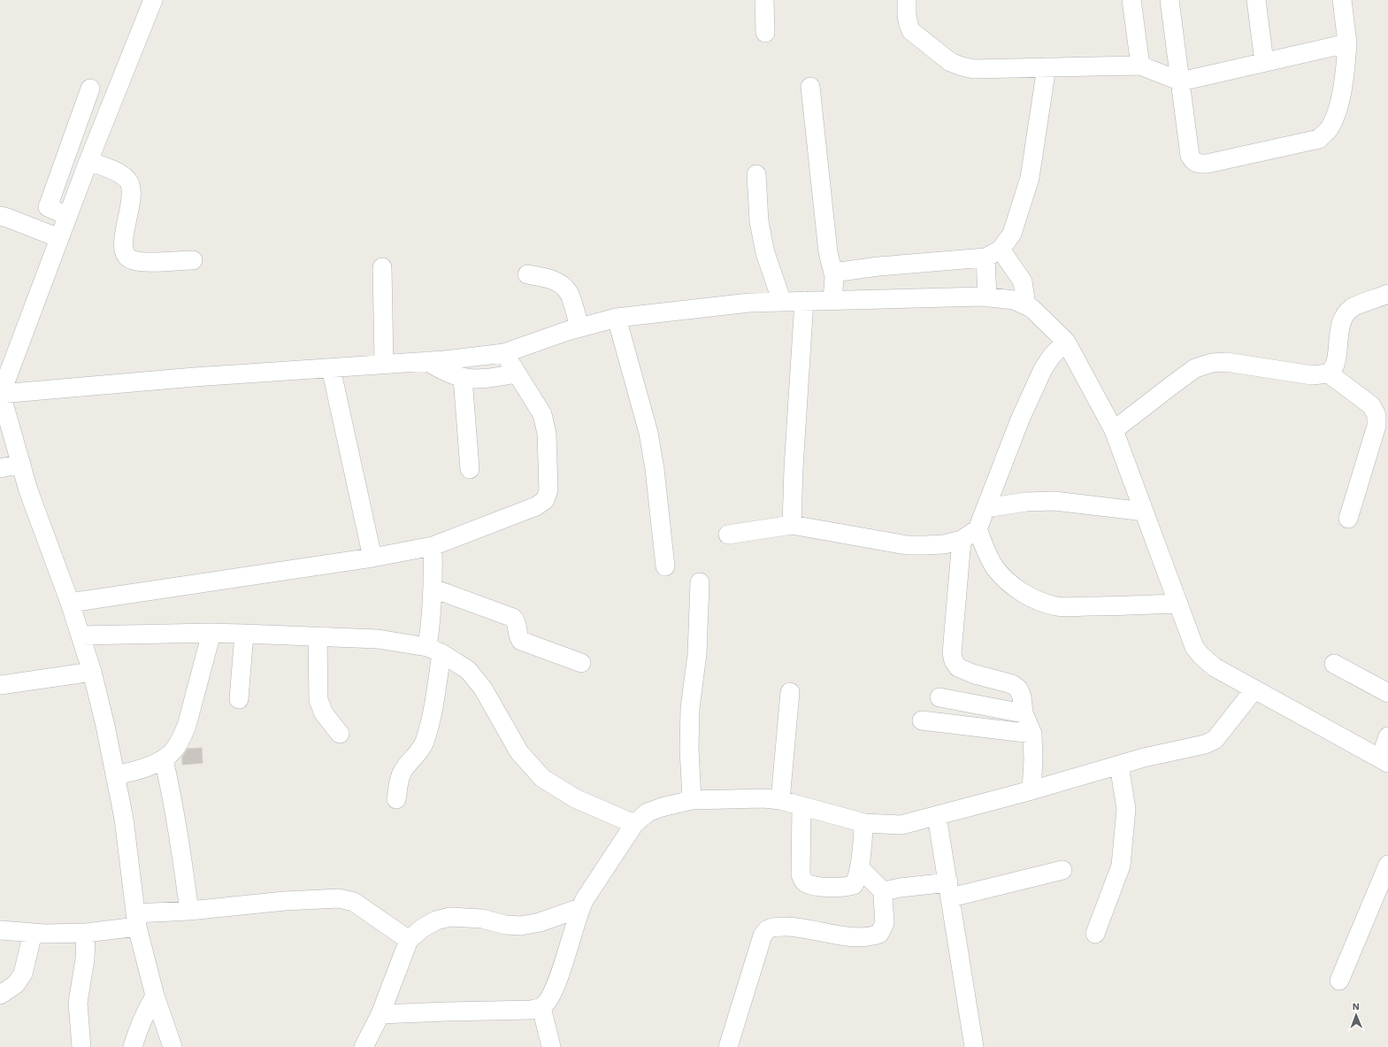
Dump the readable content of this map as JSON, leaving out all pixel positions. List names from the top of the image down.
{
  "north": "top"
}
